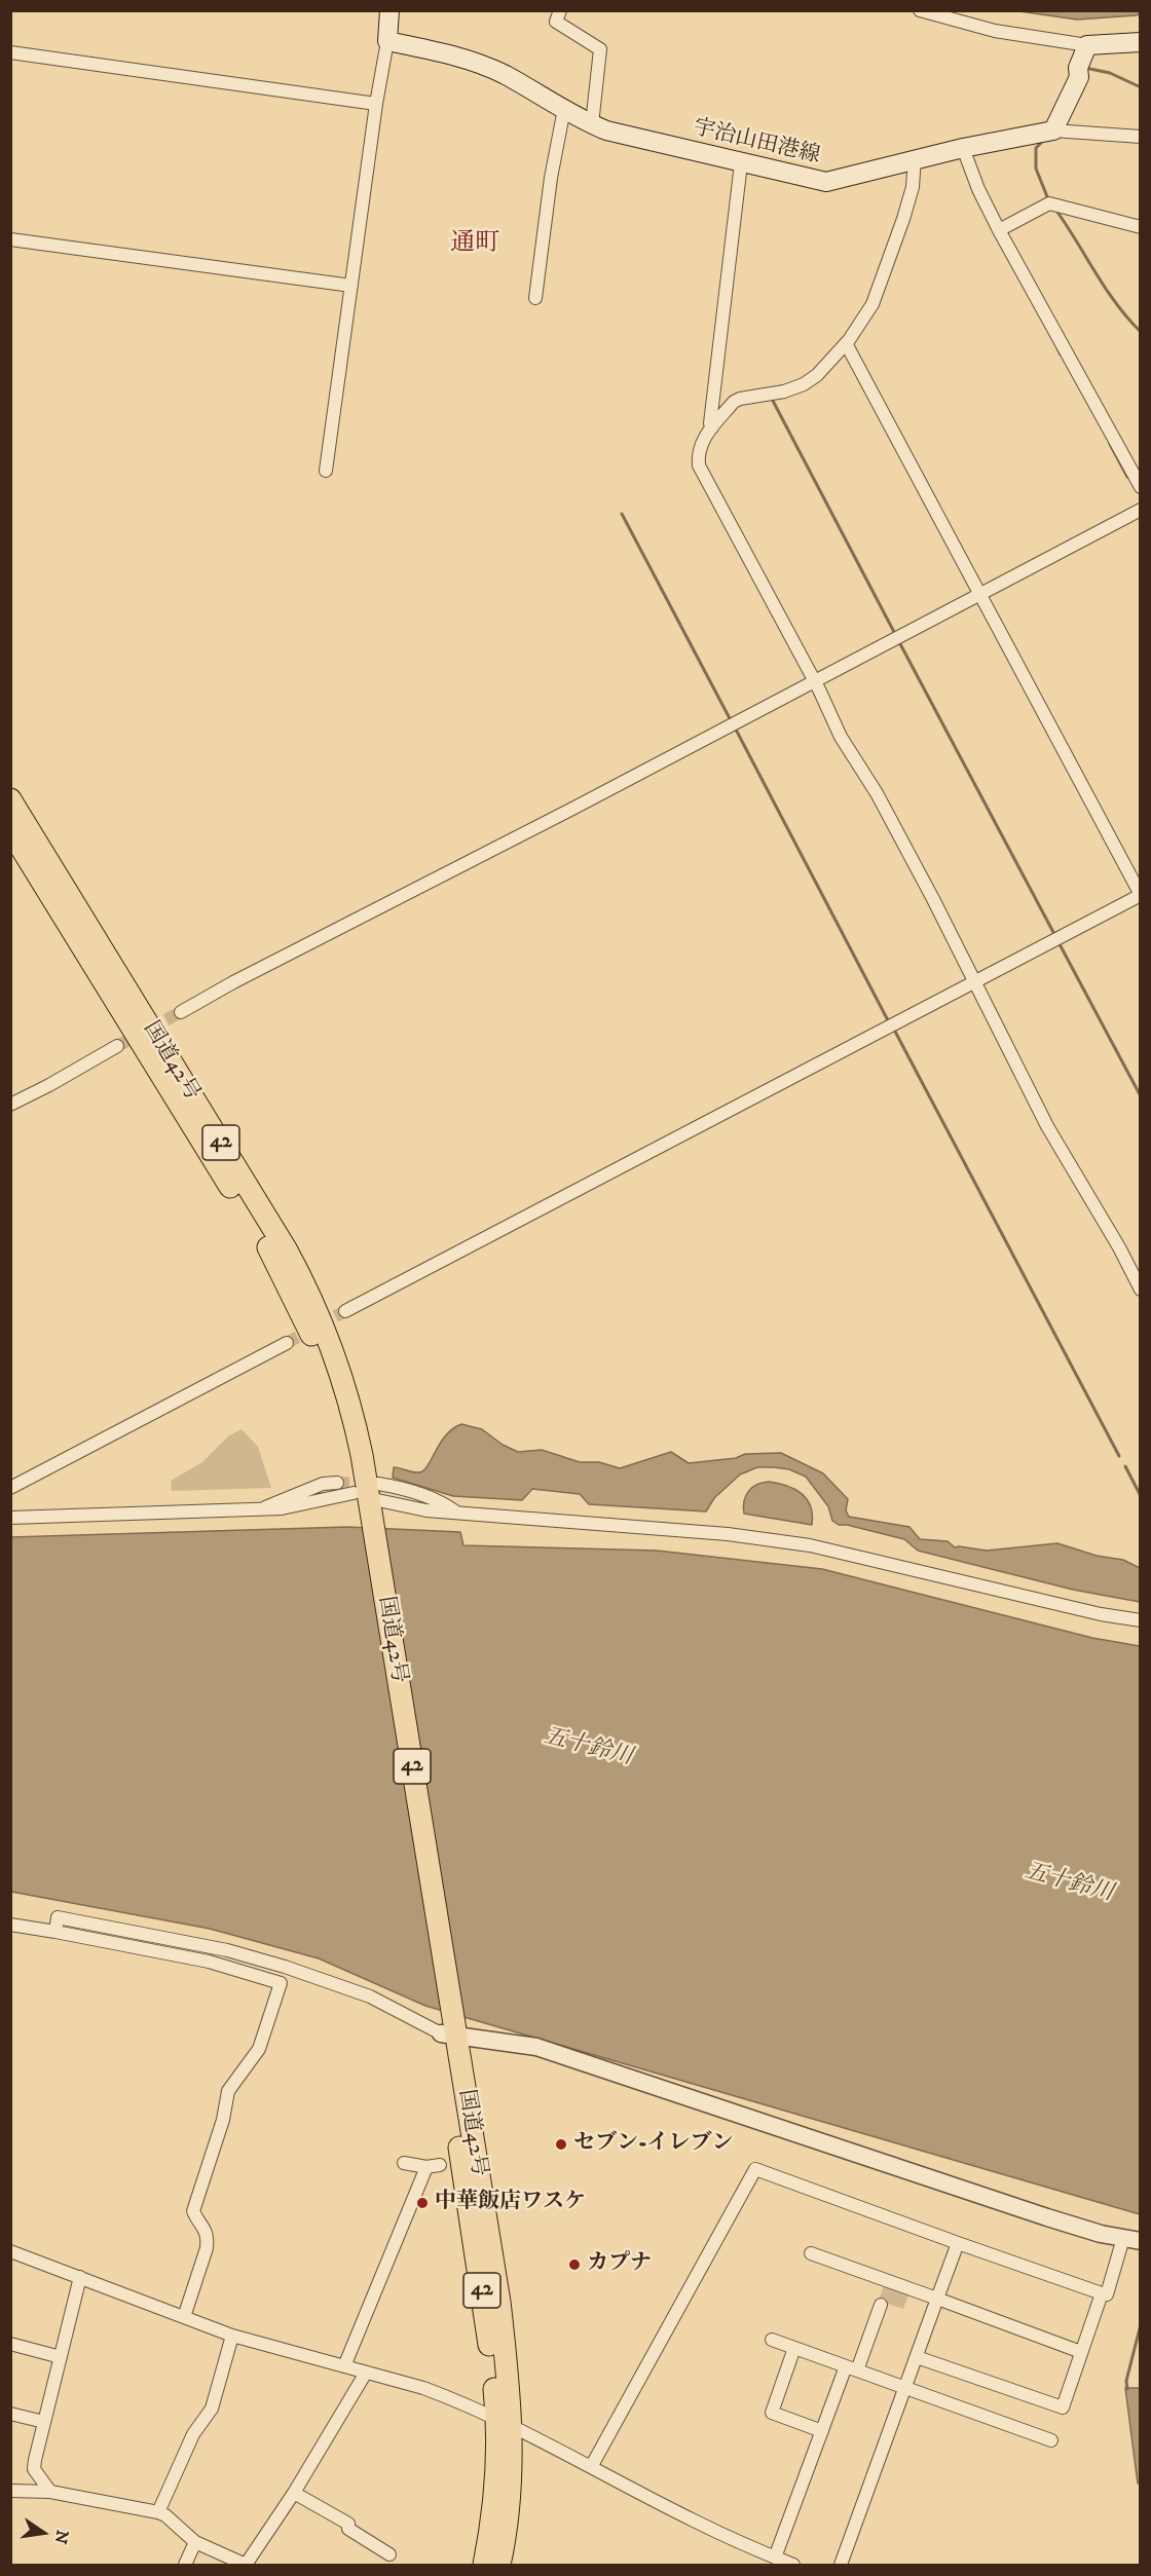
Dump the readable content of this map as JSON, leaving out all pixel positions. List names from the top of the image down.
{
  "streets": {
    "highway": ["国道42号", "42"],
    "main road": ["宇治山田港線"]
  },
  "districts": ["通町"],
  "water": ["五十鈴川"],
  "places": ["セブン-イレブン", "中華飯店ワスケ", "カプナ"],
  "north": "right"
}
